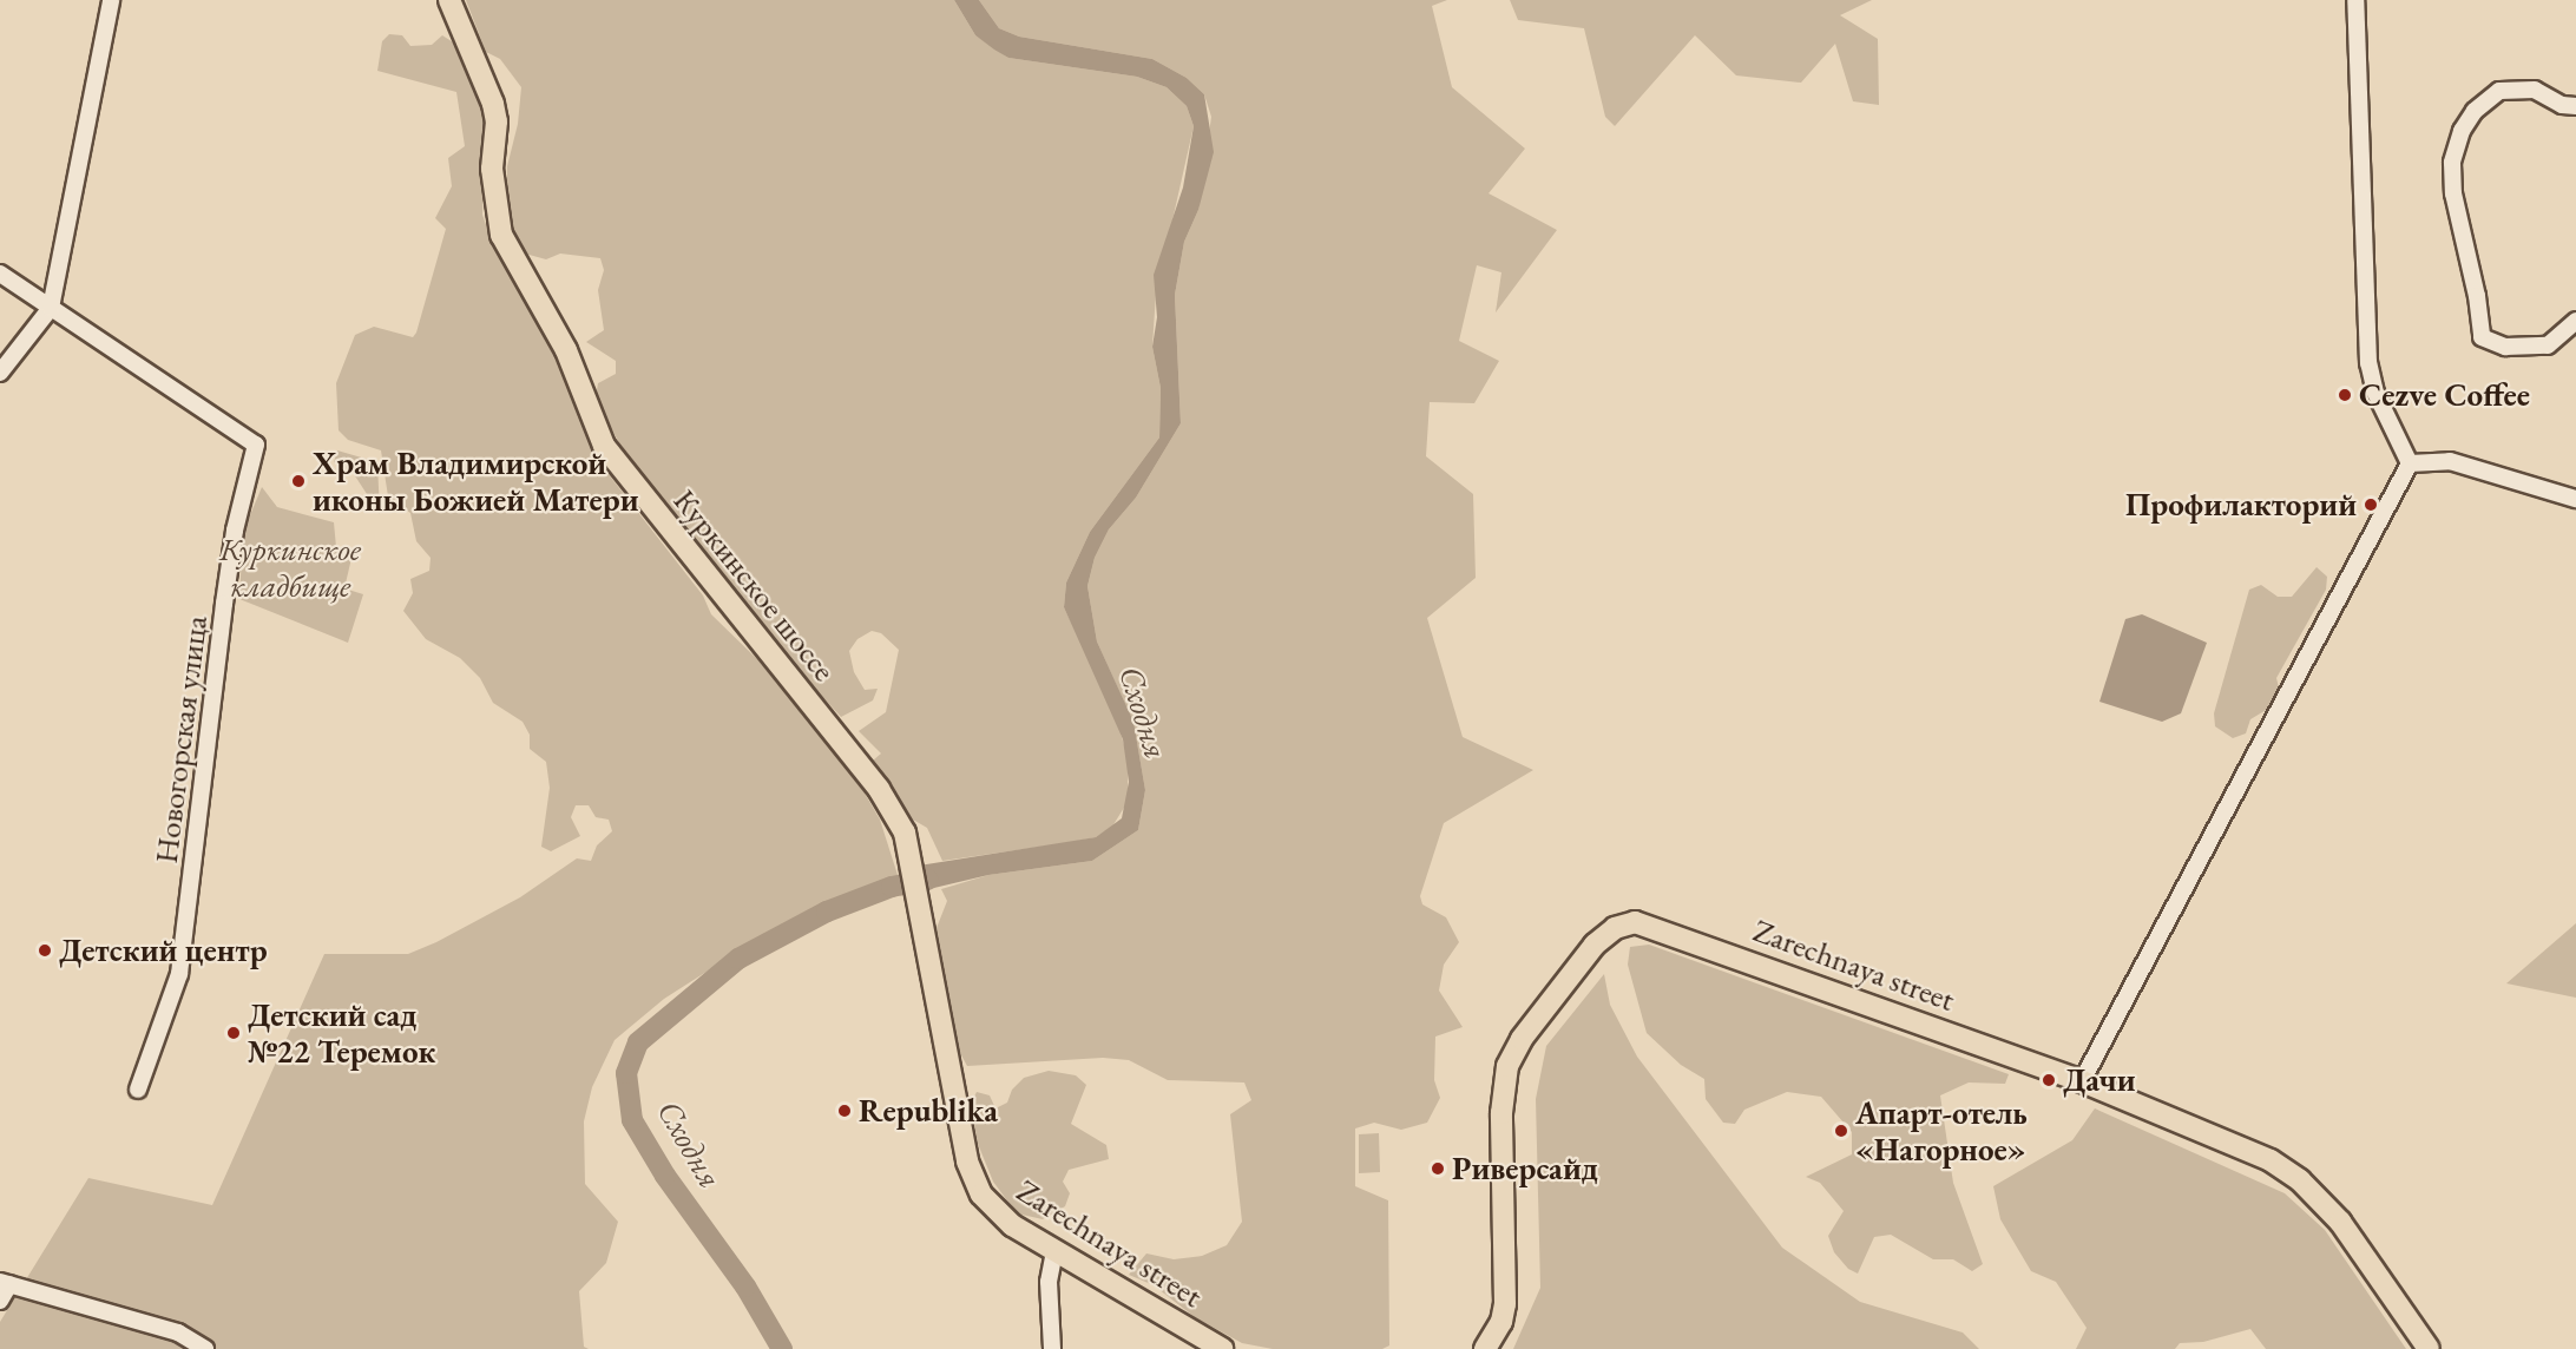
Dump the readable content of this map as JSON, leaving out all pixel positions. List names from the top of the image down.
{
  "streets": {
    "main road": ["Куркинское шоссе", "Zarechnaya street"],
    "street": ["Новогорская улица"]
  },
  "crossings": [
    ["Куркинское шоссе", "Zarechnaya street"]
  ],
  "water": ["Сходня"],
  "parks": ["Куркинское кладбище"],
  "places": [
    "Cezve Coffee",
    "Храм Владимирской иконы Божией Матери",
    "Профилакторий",
    "Детский центр",
    "Детский сад №22 Теремок",
    "Дачи",
    "Republika",
    "Апарт-отель «Нагорное»",
    "Риверсайд"
  ]
}
